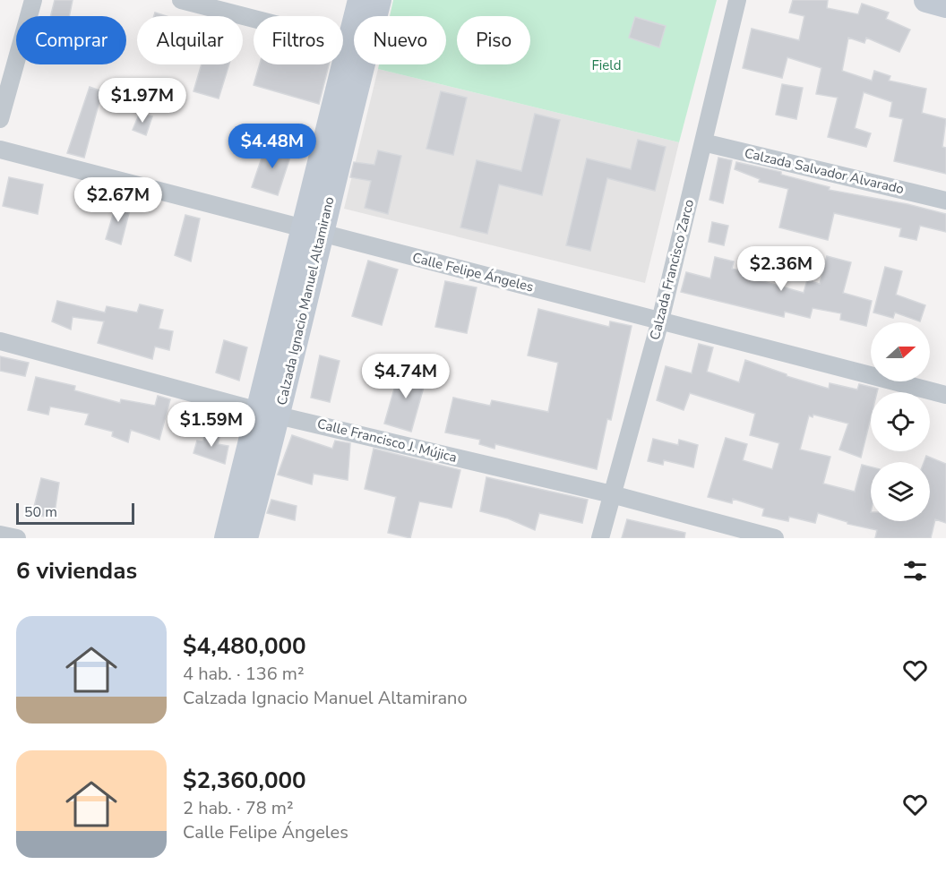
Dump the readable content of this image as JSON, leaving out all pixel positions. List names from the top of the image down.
{
  "streets": {
    "street": [
      "Calzada Salvador Alvarado",
      "Calzada Francisco Zarco",
      "Calle Felipe Ángeles",
      "Calzada Ignacio Manuel Altamirano",
      "Calle Francisco J. Mújica"
    ]
  },
  "crossings": [
    ["Calzada Salvador Alvarado", "Calzada Francisco Zarco"],
    ["Calzada Francisco Zarco", "Calle Felipe Ángeles"],
    ["Calzada Francisco Zarco", "Calle Francisco J. Mújica"],
    ["Calle Felipe Ángeles", "Calzada Ignacio Manuel Altamirano"],
    ["Calzada Ignacio Manuel Altamirano", "Calle Francisco J. Mújica"]
  ],
  "parks": ["Field"],
  "scale_bar": "50 m",
  "north": "right",
  "page": {
    "chip": [
      "Comprar",
      "Alquilar",
      "Filtros",
      "Nuevo",
      "Piso"
    ],
    "price": [
      "$1.97M",
      "$4.48M",
      "$2.67M",
      "$2.36M",
      "$4.74M",
      "$1.59M"
    ],
    "scale": "50 m",
    "heading": "6 viviendas",
    "list": [
      {
        "name": "$4,480,000",
        "note": "4 hab. · 136 m² · Calzada Ignacio Manuel Altamirano"
      },
      {
        "name": "$2,360,000",
        "note": "2 hab. · 78 m² · Calle Felipe Ángeles"
      }
    ]
  }
}
